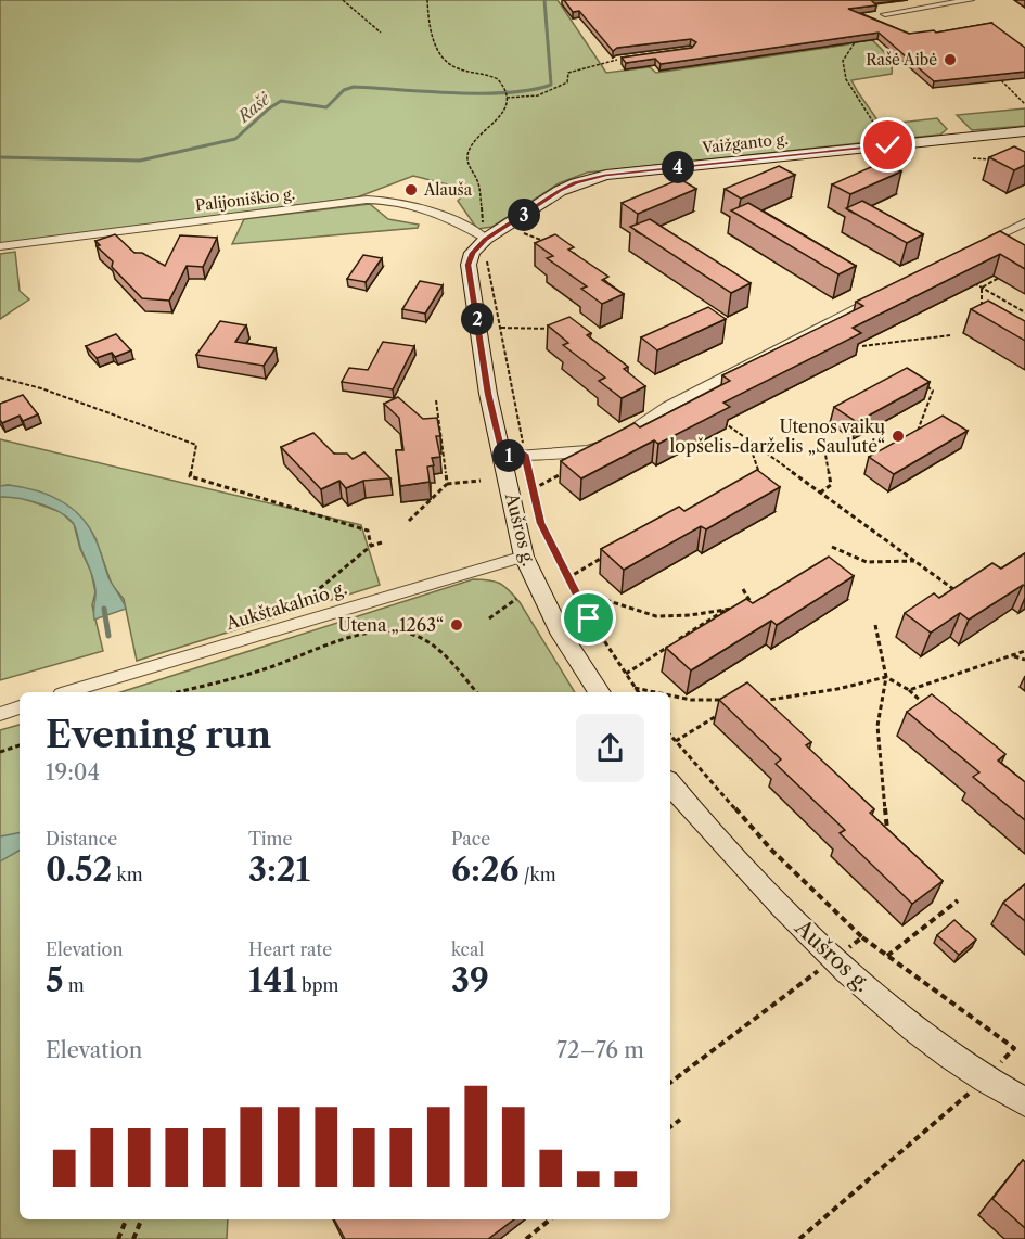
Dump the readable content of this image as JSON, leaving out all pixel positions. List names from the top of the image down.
{
  "streets": {
    "street": [
      "Vaižganto g.",
      "Palijoniškio g.",
      "Aušros g.",
      "Aukštakalnio g."
    ]
  },
  "crossings": [
    ["Vaižganto g.", "Palijoniškio g."],
    ["Vaižganto g.", "Aušros g."],
    ["Palijoniškio g.", "Aušros g."],
    ["Aušros g.", "Aukštakalnio g."]
  ],
  "water": ["Rašė"],
  "places": [
    "Rašė Aibė",
    "Alauša",
    "Utenos vaikų lopšelis-darželis „Saulutė“",
    "Utena „1263“"
  ],
  "page": {
    "pins": [
      "4",
      "3",
      "2",
      "1"
    ],
    "heading": ["Evening run", "19:04"],
    "stats": [
      ["Distance", "0.52 km"],
      ["Time", "3:21"],
      ["Pace", "6:26 /km"],
      ["Elevation", "5 m"],
      ["Heart rate", "141 bpm"],
      ["kcal", "39"]
    ],
    "chart": ["Elevation", "72–76 m"]
  }
}
